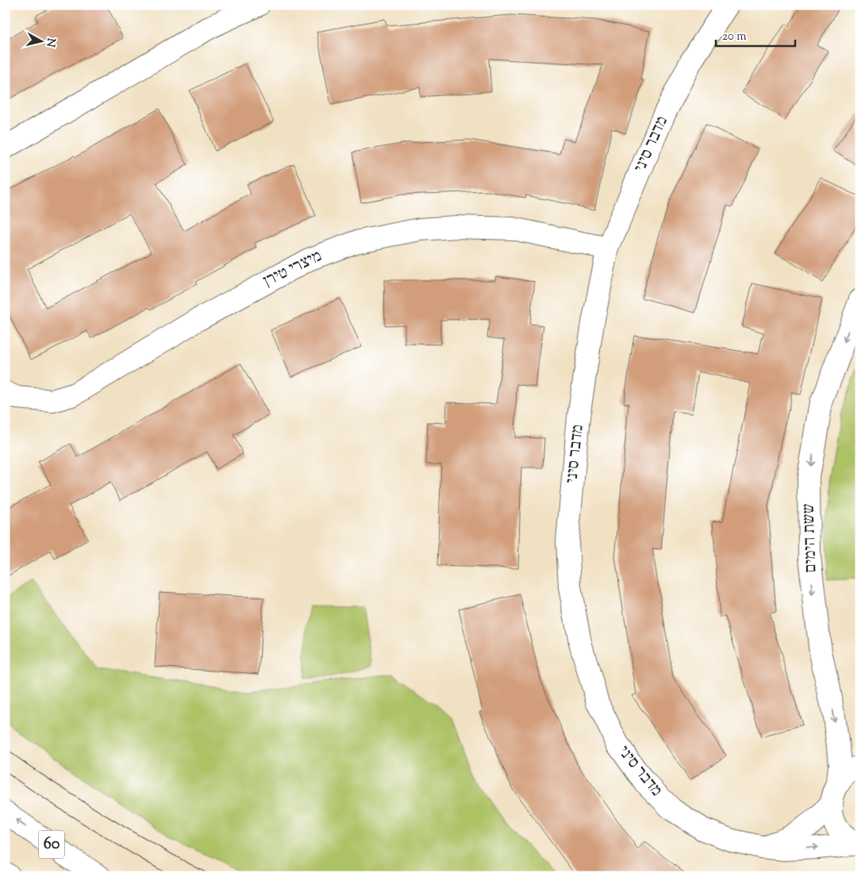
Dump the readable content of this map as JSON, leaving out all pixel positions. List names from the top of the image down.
{
  "streets": {
    "main road": [
      "מדבר סיני",
      "מיצרי טירן",
      "ששת הימים",
      "60"
    ]
  },
  "crossings": [
    ["מדבר סיני", "מיצרי טירן"],
    ["מדבר סיני", "ששת הימים"]
  ],
  "one_way": ["ששת הימים"],
  "scale_bar": "20 m",
  "north": "right"
}
